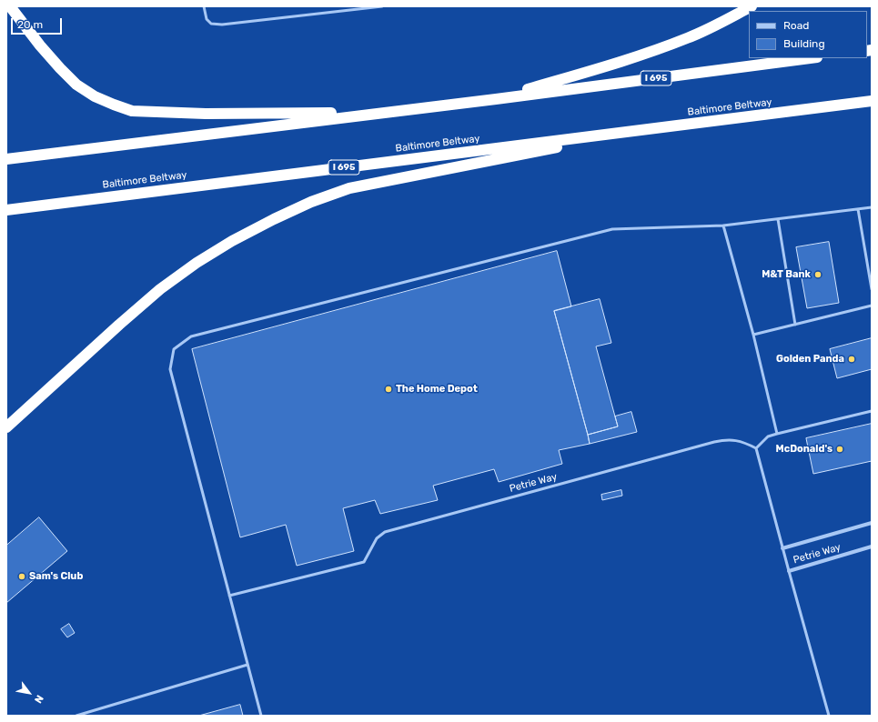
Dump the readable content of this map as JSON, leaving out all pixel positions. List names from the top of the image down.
{
  "streets": {
    "highway": ["I 695", "Baltimore Beltway"],
    "street": ["Petrie Way"]
  },
  "places": [
    "M&T Bank",
    "Golden Panda",
    "The Home Depot",
    "McDonald's",
    "Sam's Club"
  ],
  "legend": ["Road", "Building"],
  "scale_bar": "20 m",
  "north": "bottom right"
}
